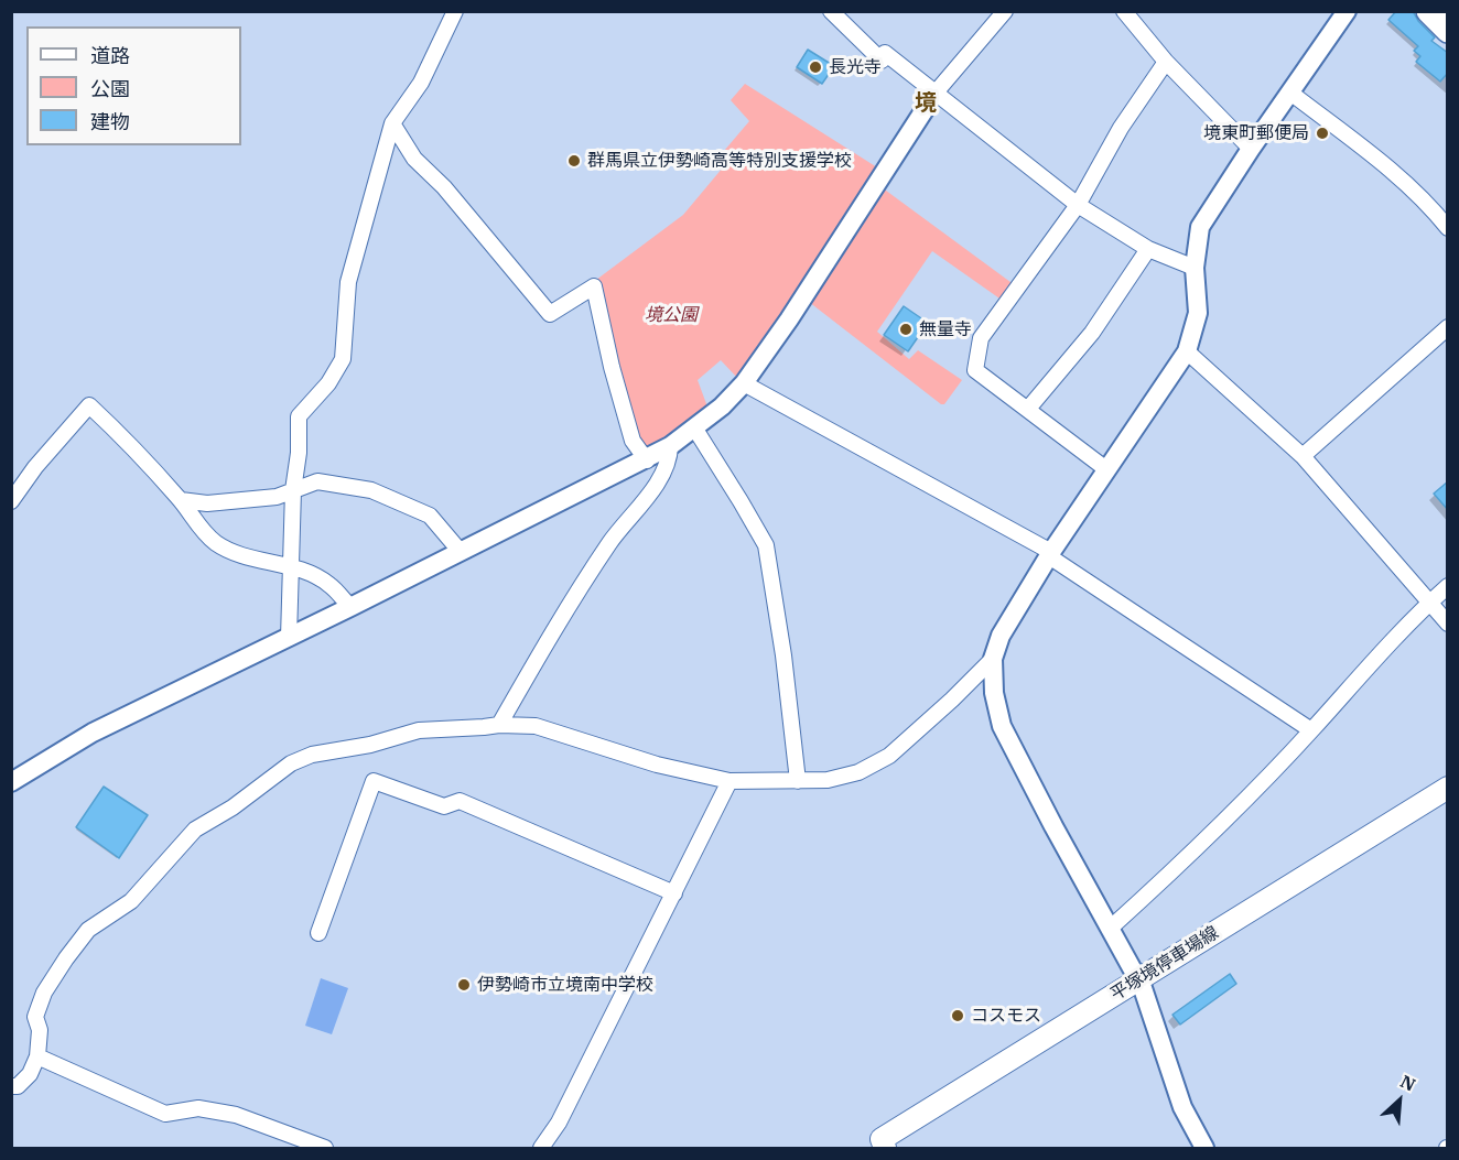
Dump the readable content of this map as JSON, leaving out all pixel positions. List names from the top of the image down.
{
  "streets": {
    "main road": ["平塚境停車場線"]
  },
  "districts": ["境"],
  "parks": ["境公園"],
  "places": [
    "長光寺",
    "境東町郵便局",
    "群馬県立伊勢崎高等特別支援学校",
    "無量寺",
    "伊勢崎市立境南中学校",
    "コスモス"
  ],
  "legend": ["道路", "公園", "建物"],
  "north": "top right"
}
